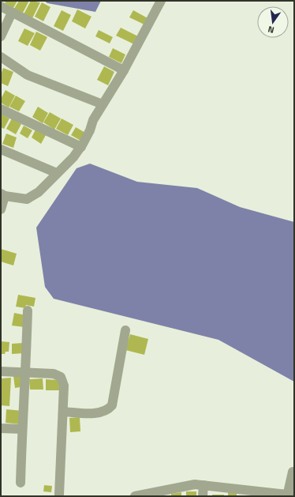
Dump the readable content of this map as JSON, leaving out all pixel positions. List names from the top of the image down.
{
  "north": "bottom"
}
